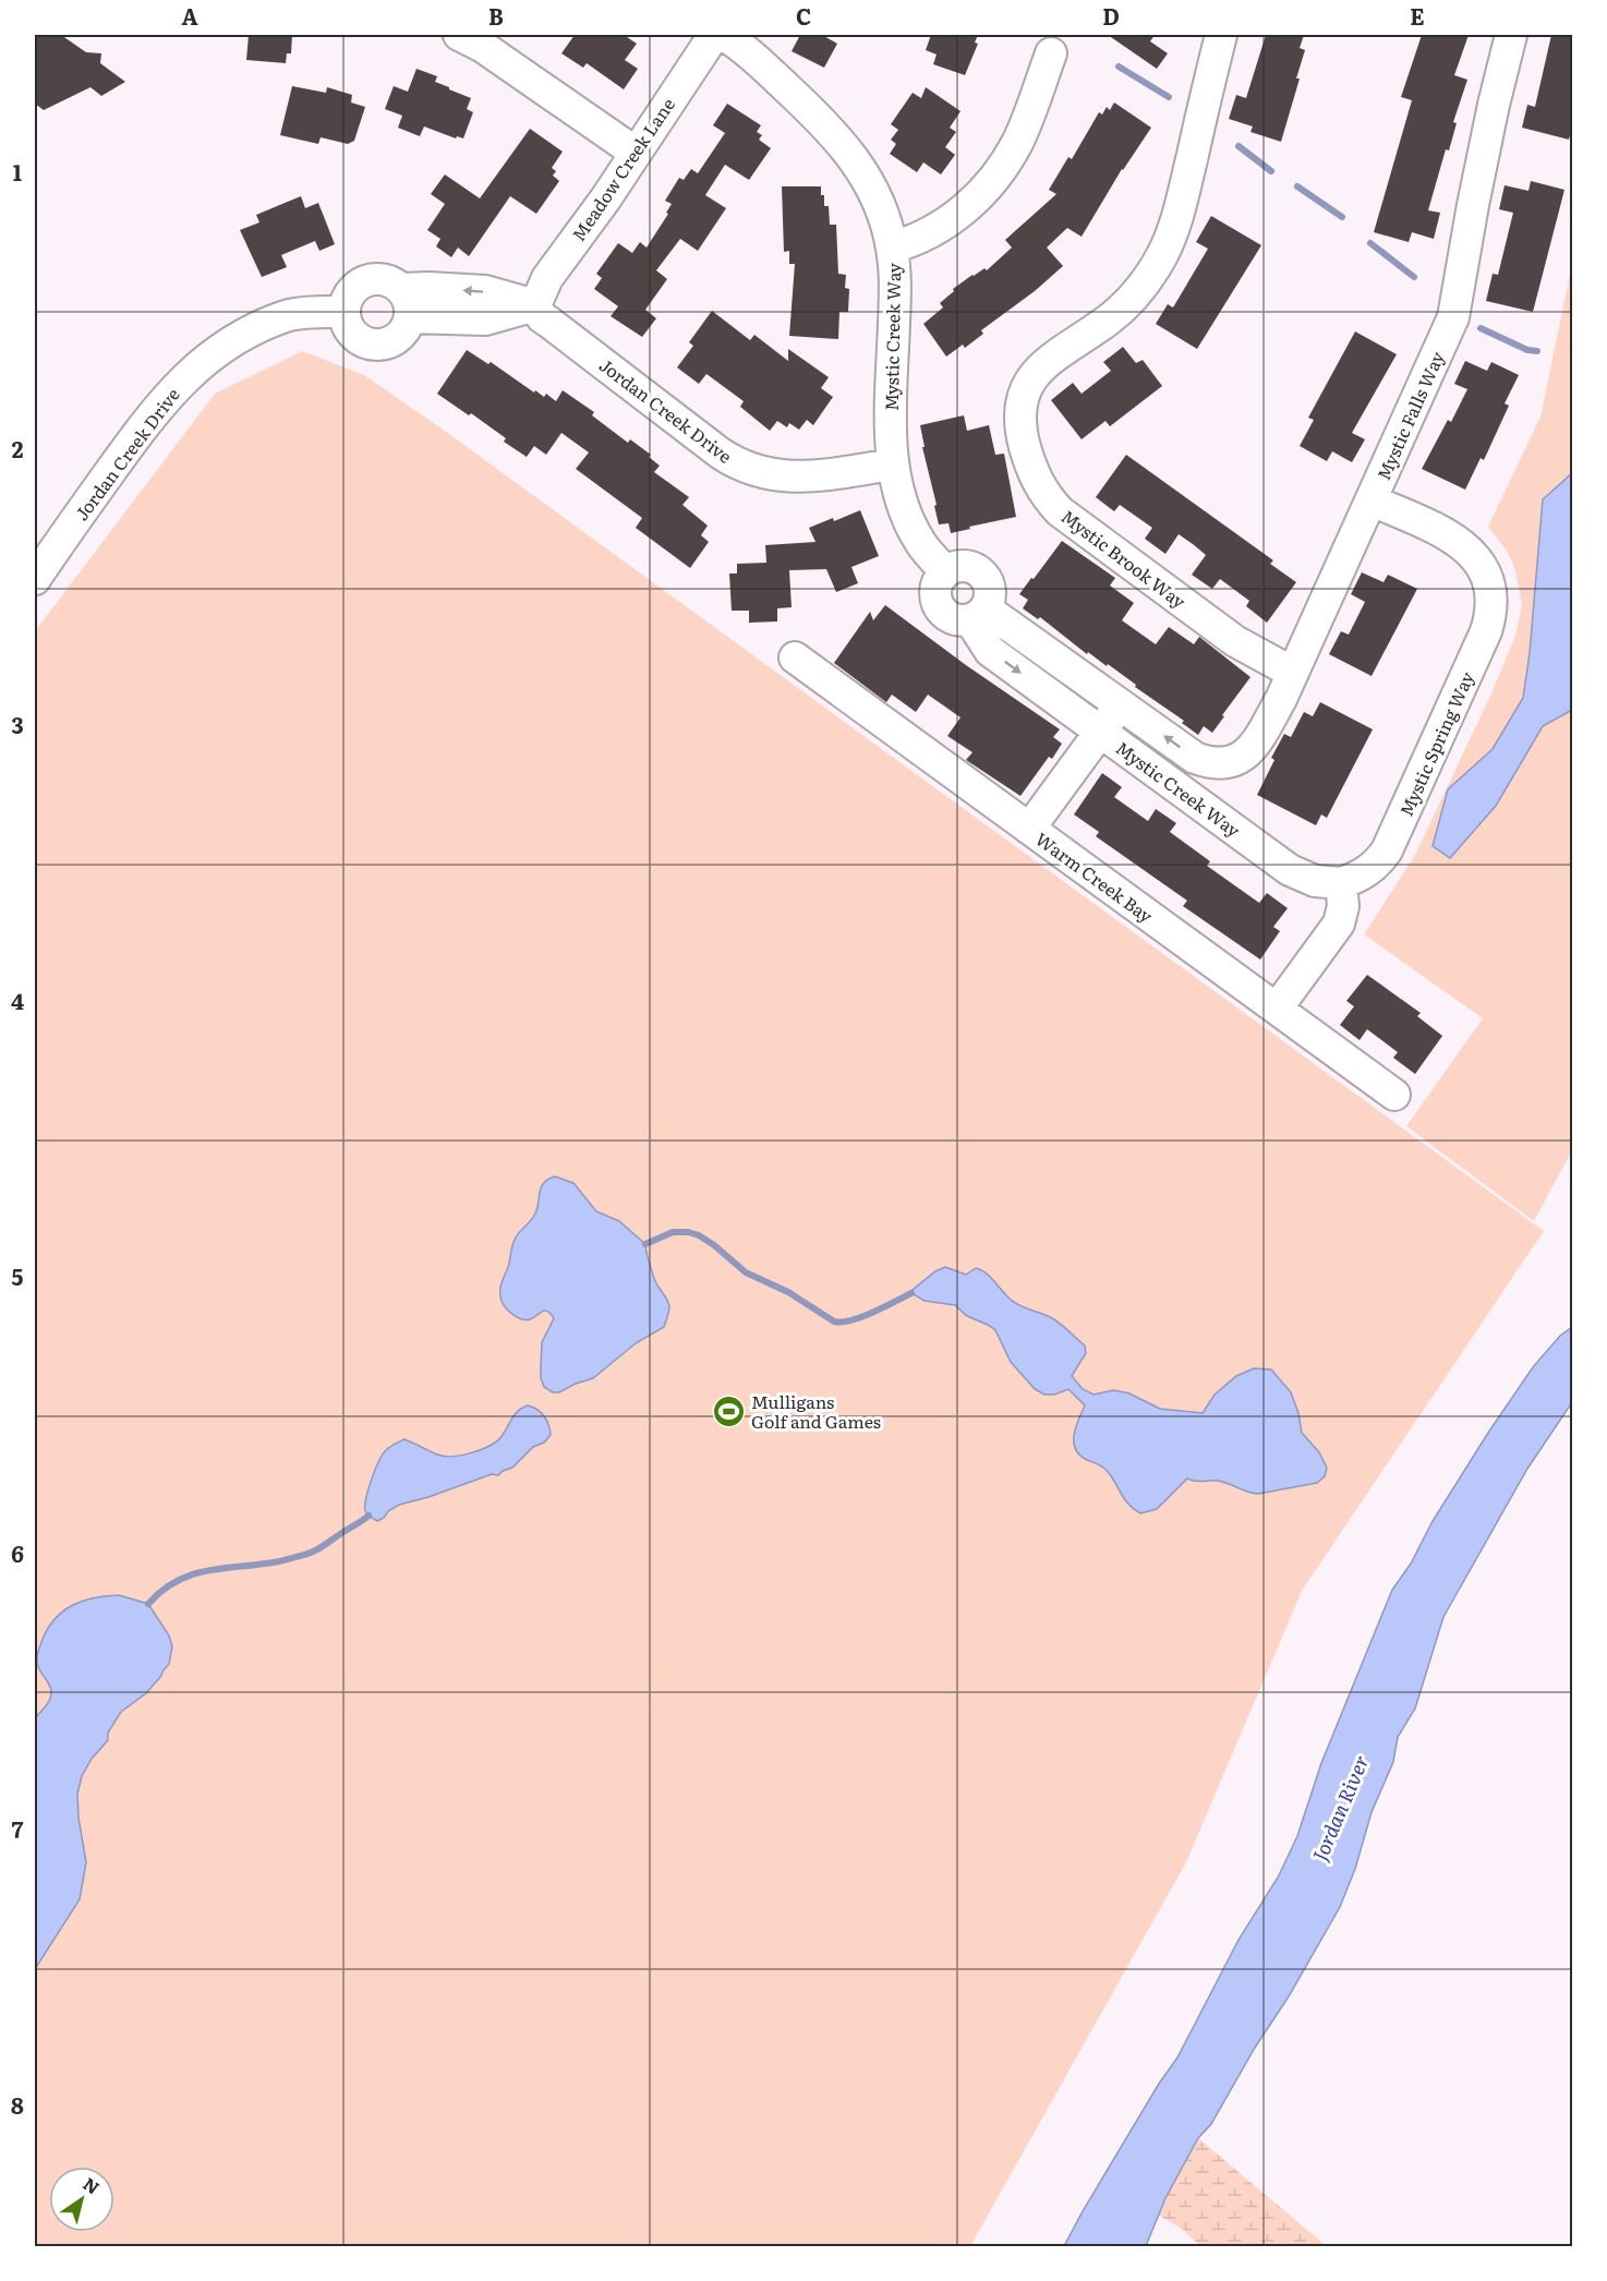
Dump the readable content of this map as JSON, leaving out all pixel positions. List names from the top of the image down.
{
  "streets": {
    "street": [
      "Meadow Creek Lane",
      "Mystic Creek Way",
      "Jordan Creek Drive",
      "Mystic Falls Way",
      "Mystic Brook Way",
      "Mystic Spring Way",
      "Warm Creek Bay"
    ]
  },
  "crossings": [
    ["Meadow Creek Lane", "Jordan Creek Drive"],
    ["Mystic Creek Way", "Jordan Creek Drive"],
    ["Mystic Creek Way", "Mystic Falls Way"],
    ["Mystic Creek Way", "Mystic Spring Way"],
    ["Mystic Falls Way", "Mystic Brook Way"],
    ["Mystic Falls Way", "Mystic Spring Way"]
  ],
  "water": ["Jordan River"],
  "places": {
    "sports": ["Mulligans Golf and Games"]
  },
  "north": "top right",
  "grid": {
    "columns": [
      "A",
      "B",
      "C",
      "D",
      "E"
    ],
    "rows": [
      "1",
      "2",
      "3",
      "4",
      "5",
      "6",
      "7",
      "8"
    ]
  }
}
